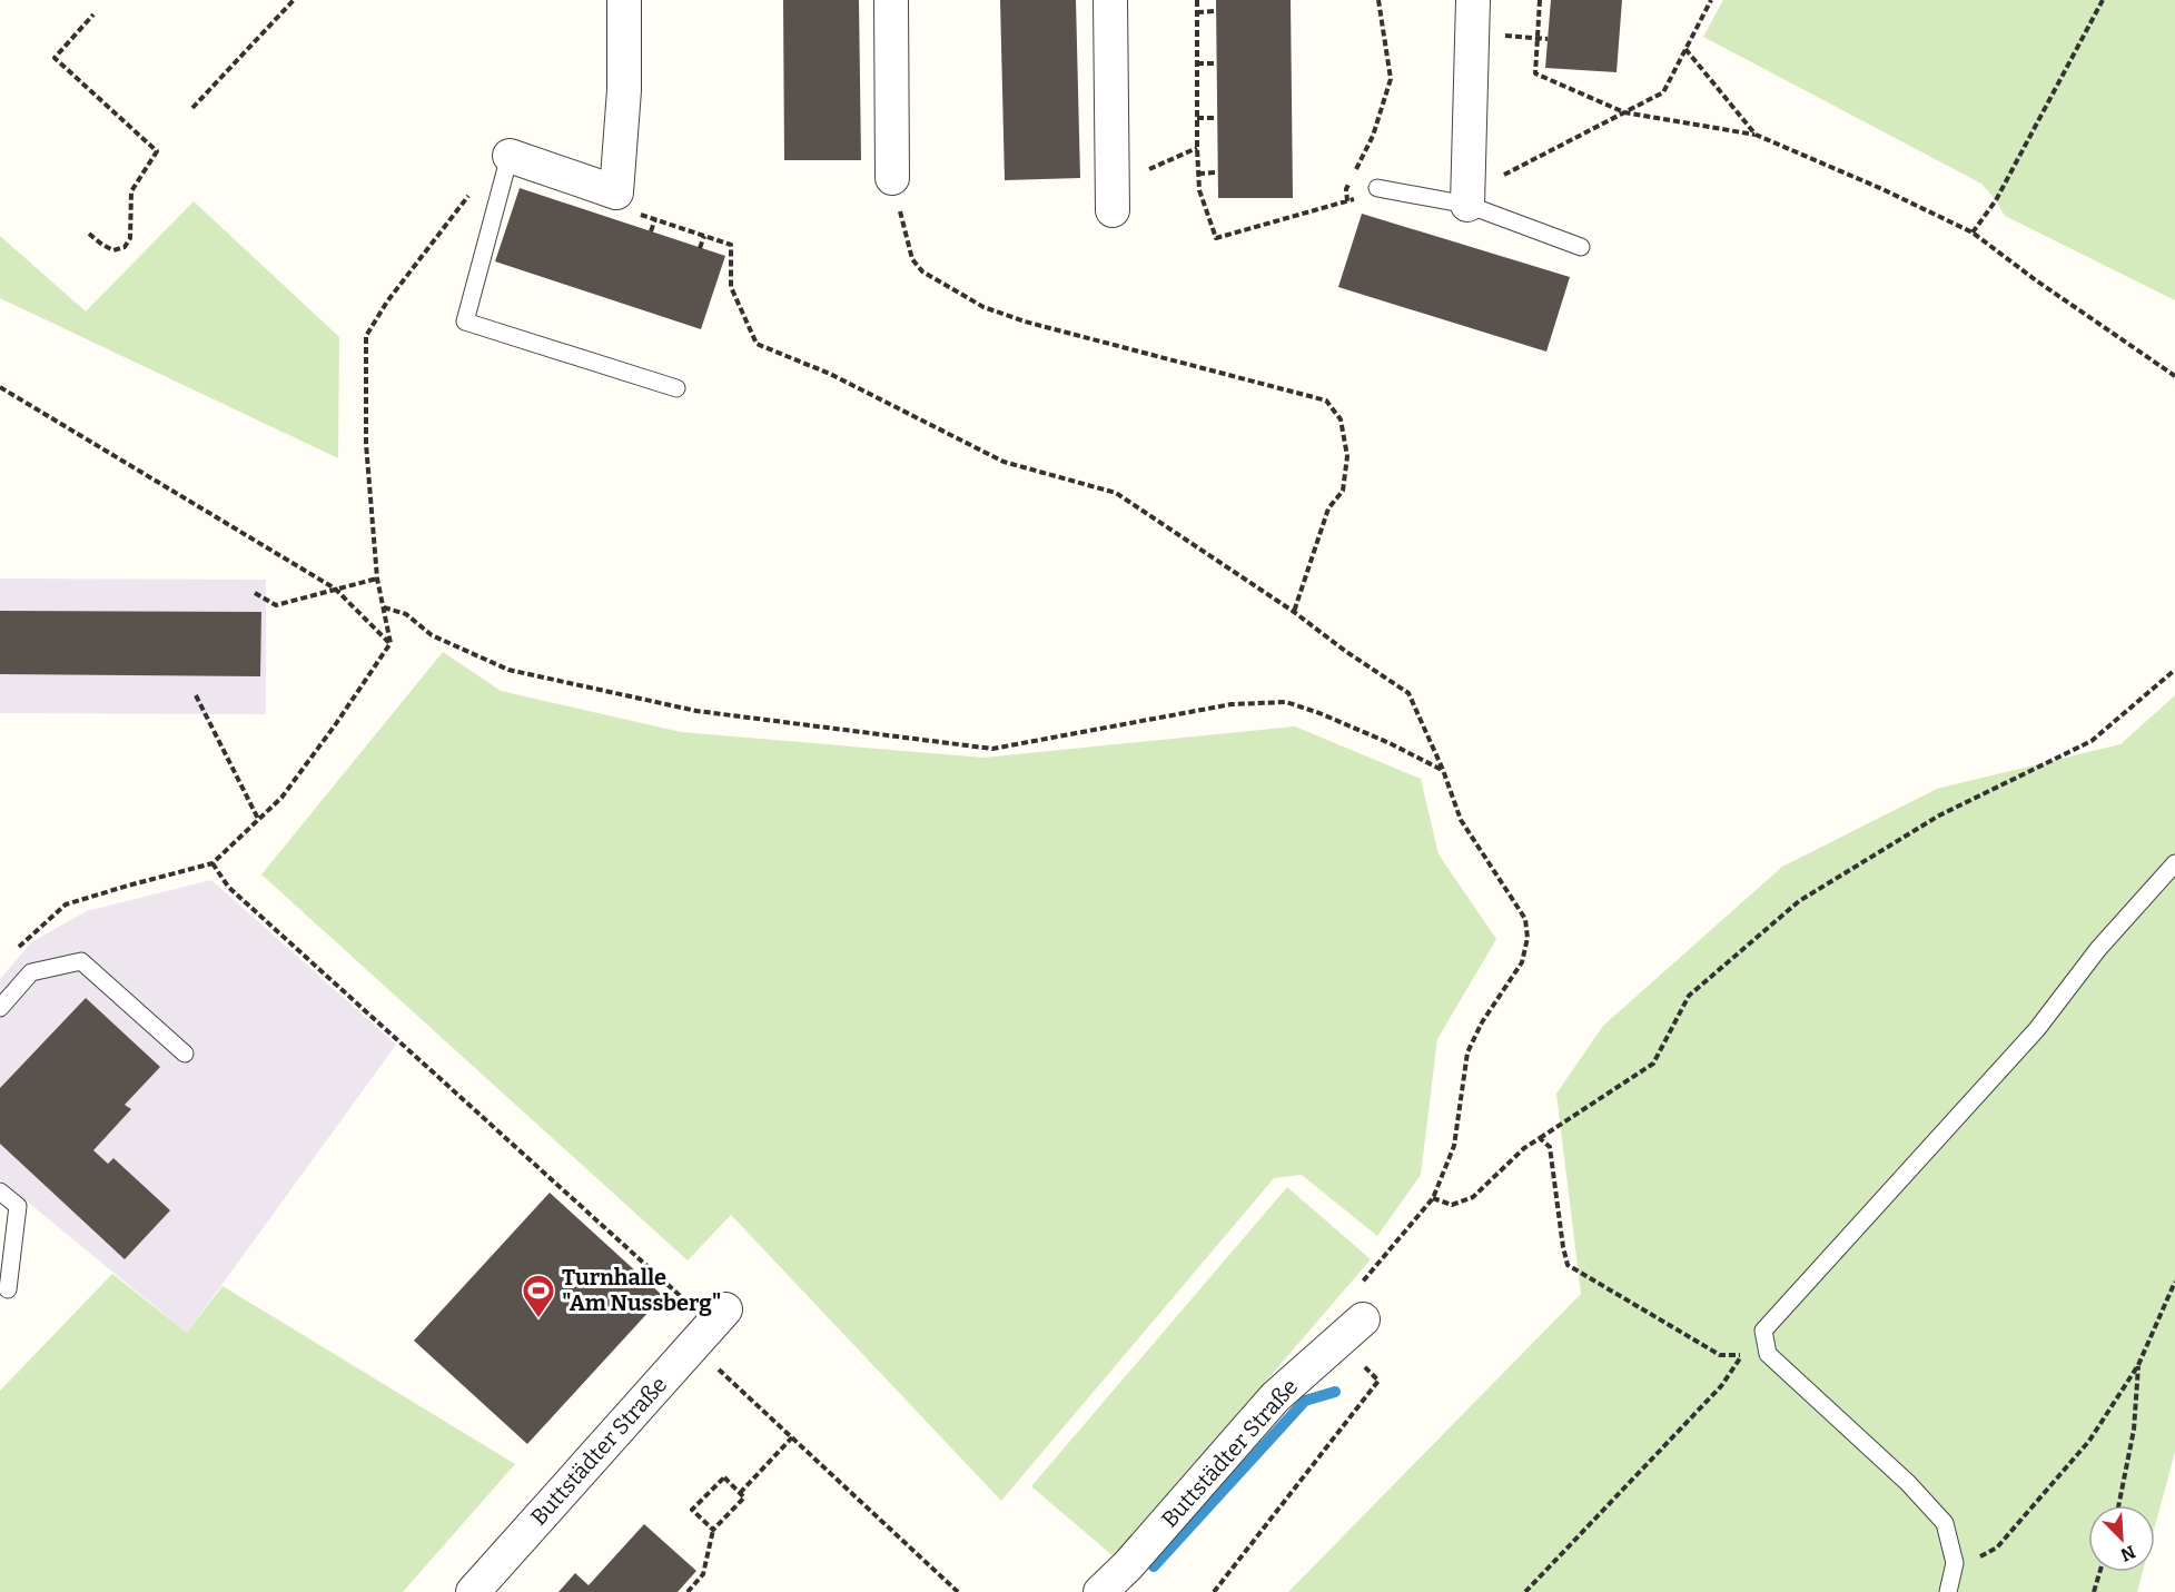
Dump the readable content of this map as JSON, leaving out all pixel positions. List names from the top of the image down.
{
  "streets": {
    "street": ["Buttstädter Straße"]
  },
  "places": {
    "sports": ["Turnhalle \"Am Nussberg\""]
  },
  "north": "bottom right"
}
